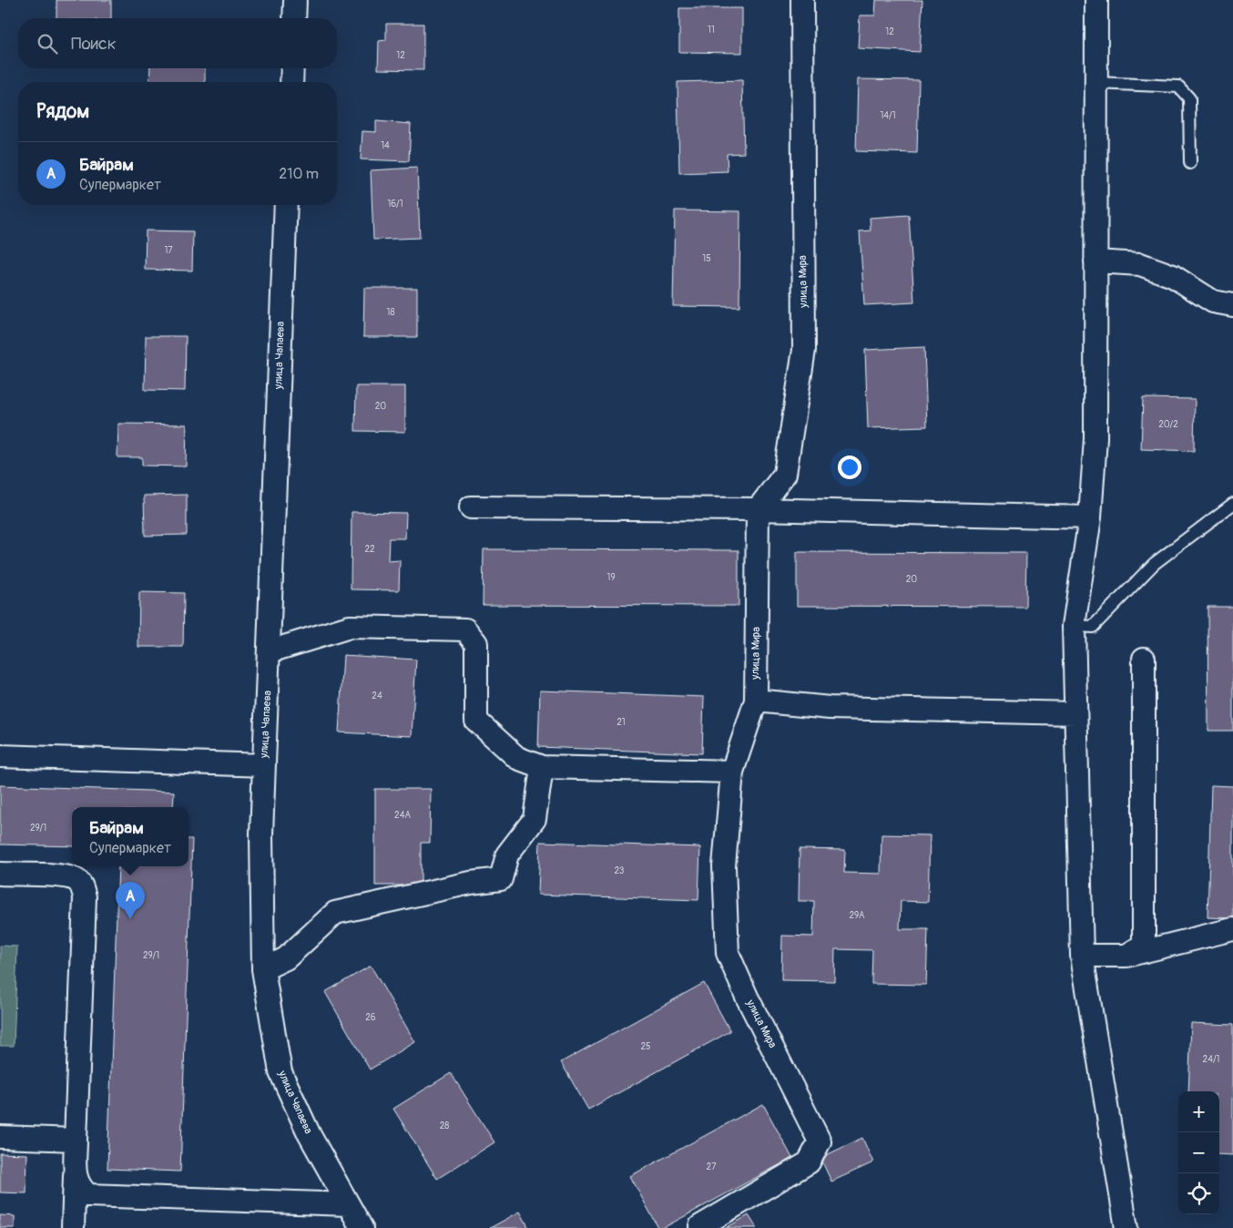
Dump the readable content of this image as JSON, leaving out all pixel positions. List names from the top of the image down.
{
  "streets": {
    "street": ["улица Мира", "улица Чапаева"]
  },
  "house_numbers": [
    "11",
    "12",
    "12",
    "14/1",
    "14",
    "16/1",
    "17",
    "15",
    "18",
    "20",
    "20/2",
    "22",
    "19",
    "20",
    "24",
    "21",
    "24А",
    "29/1",
    "23",
    "29А",
    "29/1",
    "26",
    "25",
    "24/1",
    "28",
    "27"
  ],
  "page": {
    "search": "Поиск",
    "heading": "Рядом",
    "list": [
      {
        "mark": "A",
        "name": "Байрам",
        "note": "Супермаркет",
        "value": "210 m"
      }
    ],
    "popup": ["Байрам", "Супермаркет"],
    "pins": "A",
    "map_buttons": ["+", "−"]
  }
}
